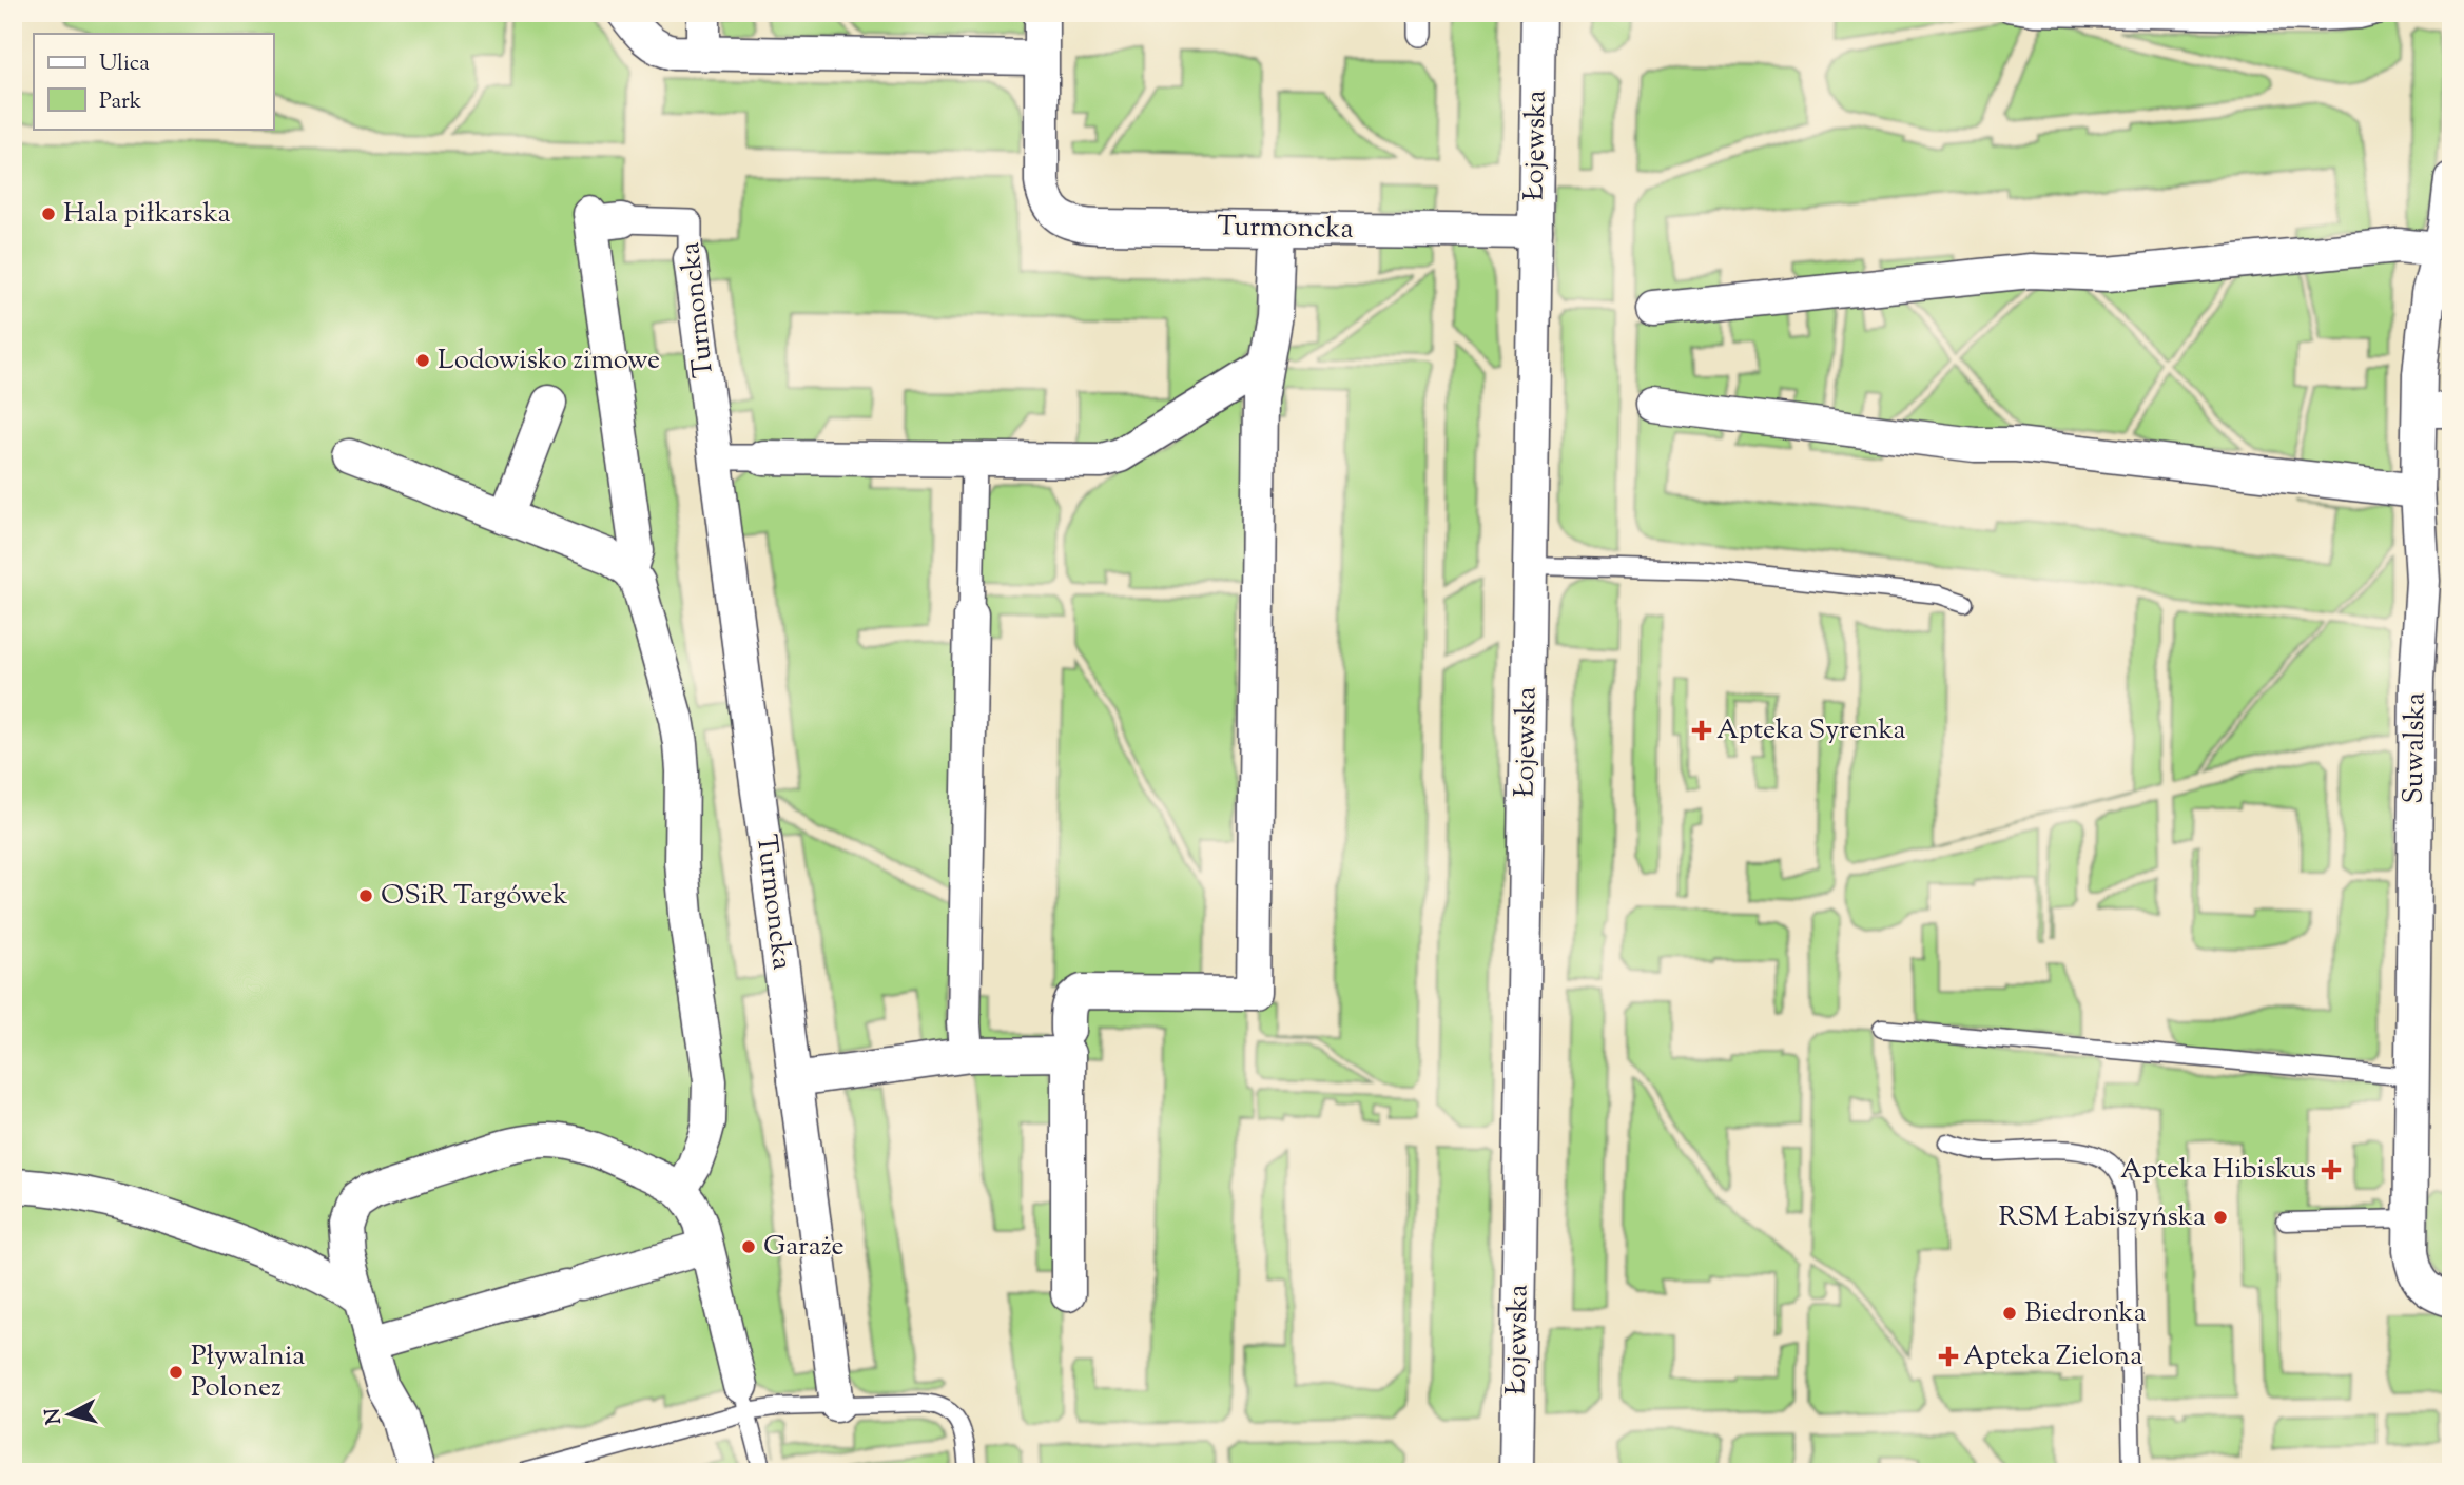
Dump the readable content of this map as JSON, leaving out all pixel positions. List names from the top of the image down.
{
  "streets": {
    "street": ["Łojewska", "Turmoncka", "Suwalska"]
  },
  "crossings": [
    ["Łojewska", "Turmoncka"]
  ],
  "places": {
    "other": [
      "Hala piłkarska",
      "Lodowisko zimowe",
      "OSiR Targówek",
      "RSM Łabiszyńska",
      "Garaże",
      "Biedronka",
      "Pływalnia Polonez"
    ],
    "health": ["Apteka Syrenka", "Apteka Hibiskus", "Apteka Zielona"]
  },
  "legend": ["Ulica", "Park"],
  "north": "left"
}
